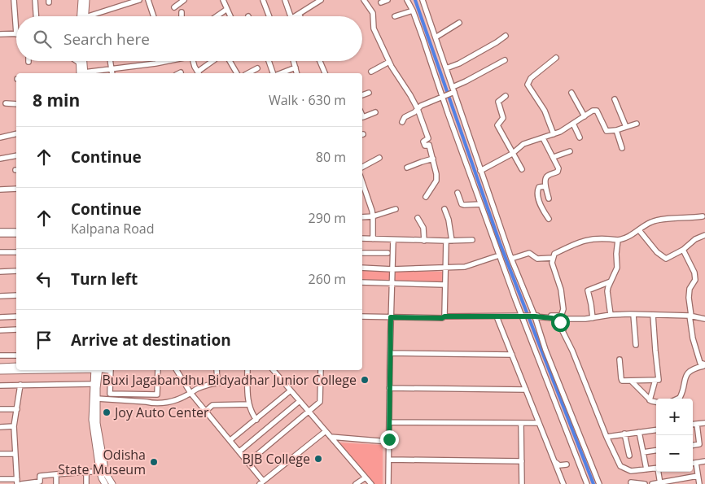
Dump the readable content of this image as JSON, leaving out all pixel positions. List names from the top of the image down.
{
  "places": [
    "Buxi Jagabandhu Bidyadhar Junior College",
    "Joy Auto Center",
    "BJB College",
    "Odisha State Museum"
  ],
  "page": {
    "search": "Search here",
    "heading": ["8 min", "Walk · 630 m"],
    "list": [
      ["Continue", "80 m"],
      ["Continue", "Kalpana Road", "290 m"],
      ["Turn left", "260 m"],
      "Arrive at destination"
    ],
    "map_buttons": ["+", "−"]
  }
}
